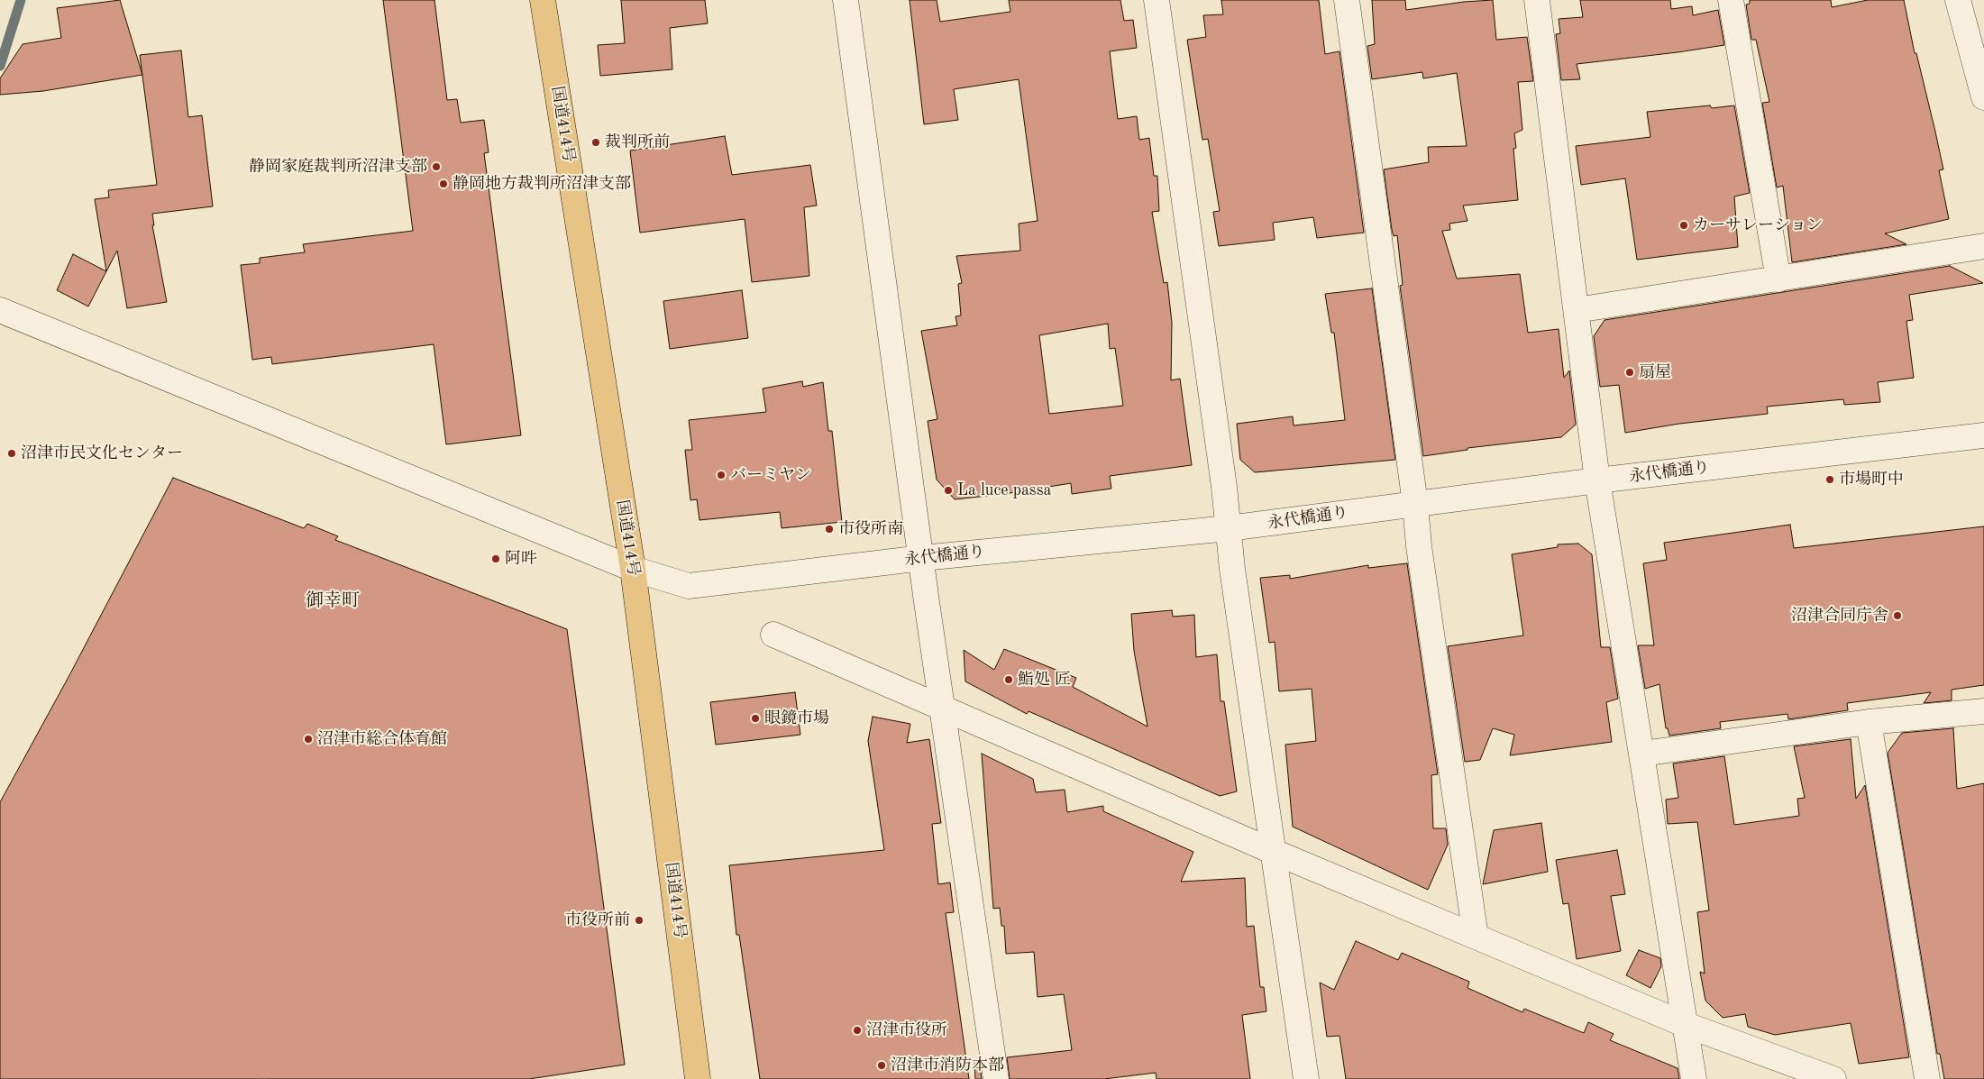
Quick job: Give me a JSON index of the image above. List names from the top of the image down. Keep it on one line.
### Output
{"streets":{"highway":["国道414号"],"street":["永代橋通り"]},"crossings":[["国道414号","永代橋通り"]],"districts":["御幸町"],"places":["裁判所前","静岡家庭裁判所沼津支部","静岡地方裁判所沼津支部","カーサレーション","扇屋","沼津市民文化センター","バーミヤン","市場町中","La luce passa","市役所南","阿吽","沼津合同庁舎","鮨処 匠","眼鏡市場","沼津市総合体育館","市役所前","沼津市役所","沼津市消防本部"]}
